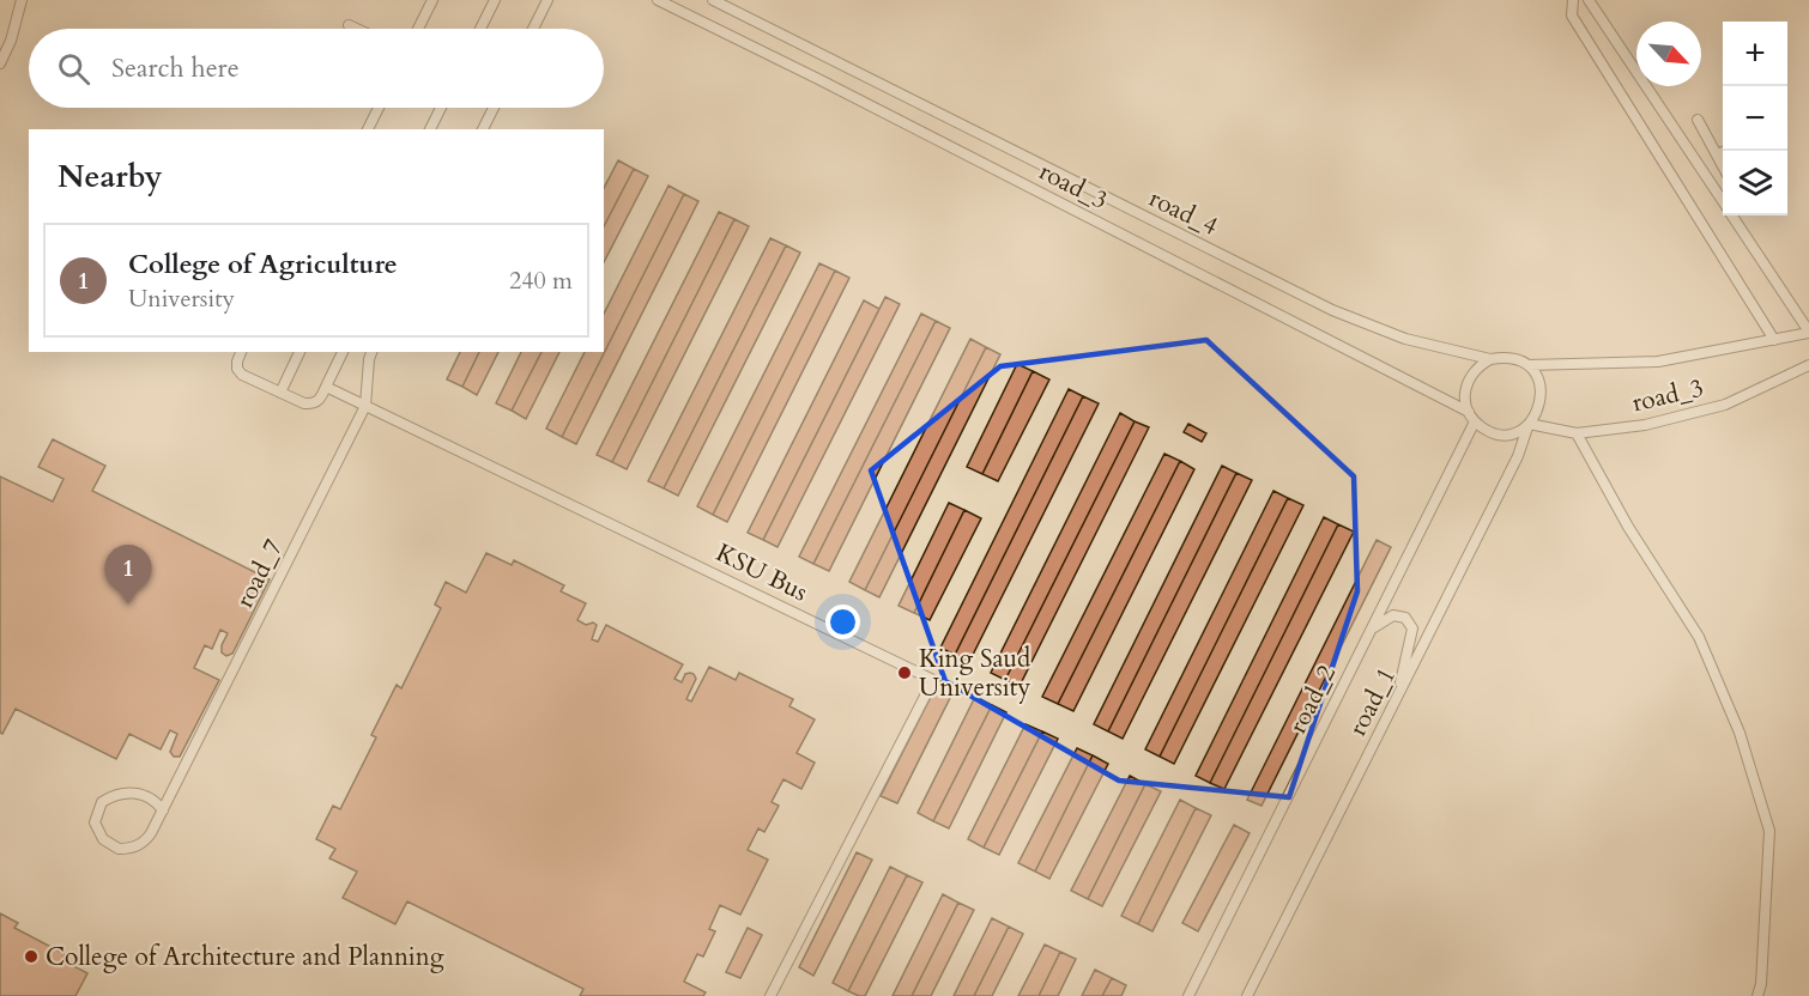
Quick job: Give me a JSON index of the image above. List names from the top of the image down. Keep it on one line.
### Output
{"streets":{"lane":["road_3","road_4","KSU Bus","road_7","road_2","road_1"]},"crossings":[["road_3","road_4"],["road_3","road_2"],["road_3","road_1"],["road_4","road_2"],["road_4","road_1"],["KSU Bus","road_7"],["road_2","road_1"]],"places":["King Saud University","College of Architecture and Planning"],"north":"bottom right","page":{"map_buttons":["+","−"],"search":"Search here","heading":"Nearby","list":[{"mark":"1","name":"College of Agriculture","note":"University","value":"240 m"}],"pins":"1"}}
